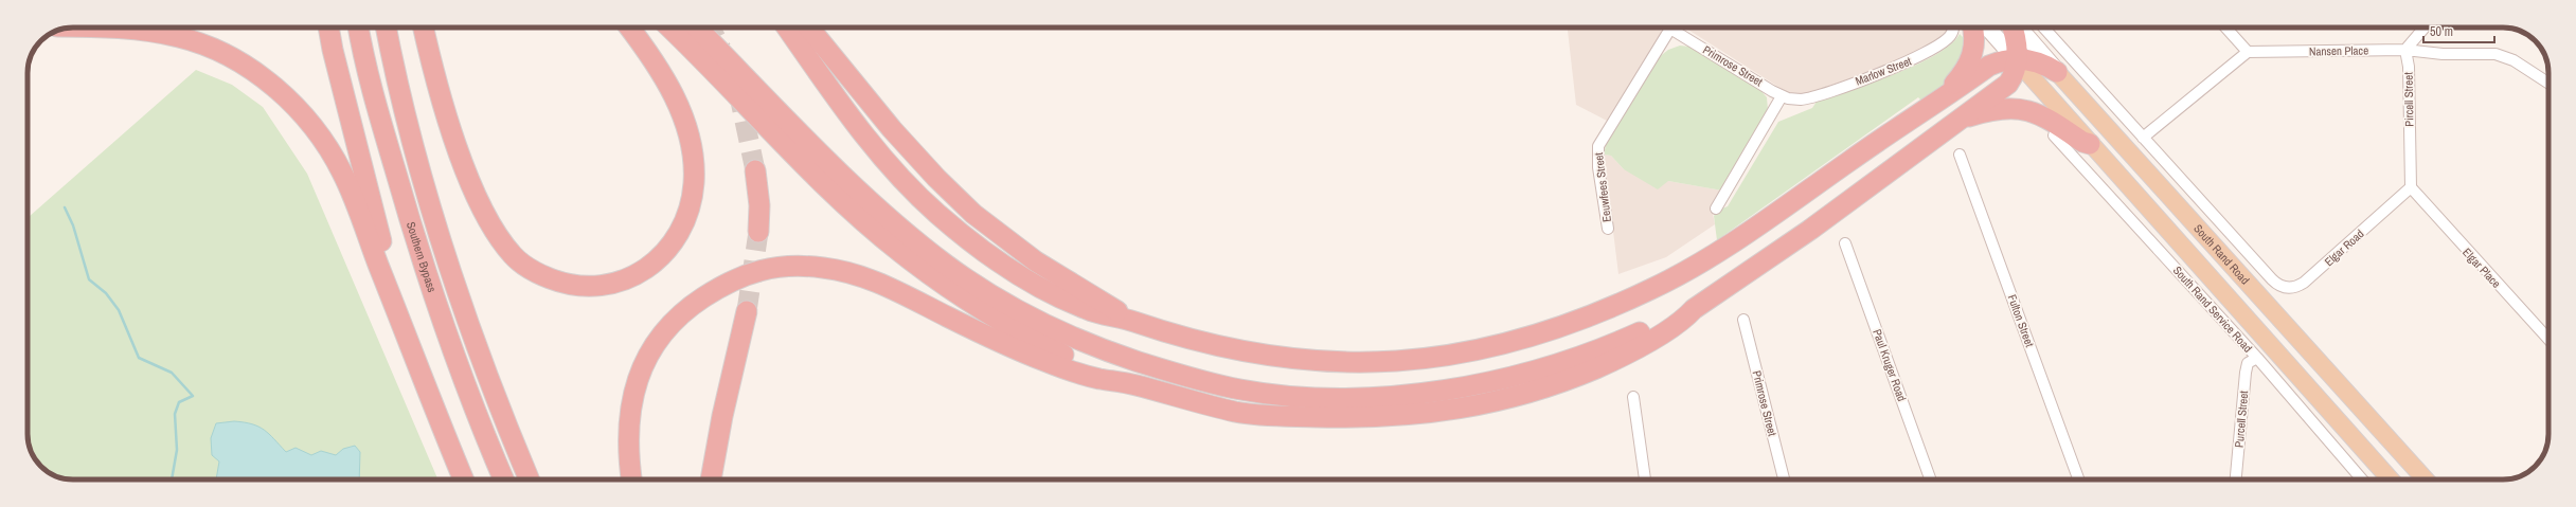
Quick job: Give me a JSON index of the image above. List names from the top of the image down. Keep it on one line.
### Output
{"streets":{"highway":["Southern Bypass"],"main road":["South Rand Road"],"street":["Nansen Place","Primrose Street","Marlow Street","Pircell Street","Eeuwfees Street","Elgar Road","Elgar Place","South Rand Service Road","Fulton Street","Paul Kruger Road","Purcell Street"]},"crossings":[["Nansen Place","Pircell Street"],["Primrose Street","Marlow Street"],["Primrose Street","Eeuwfees Street"],["Pircell Street","Elgar Road"],["Pircell Street","Elgar Place"],["Elgar Road","South Rand Road"],["Elgar Road","Elgar Place"],["South Rand Service Road","Purcell Street"]],"scale_bar":"50 m"}
